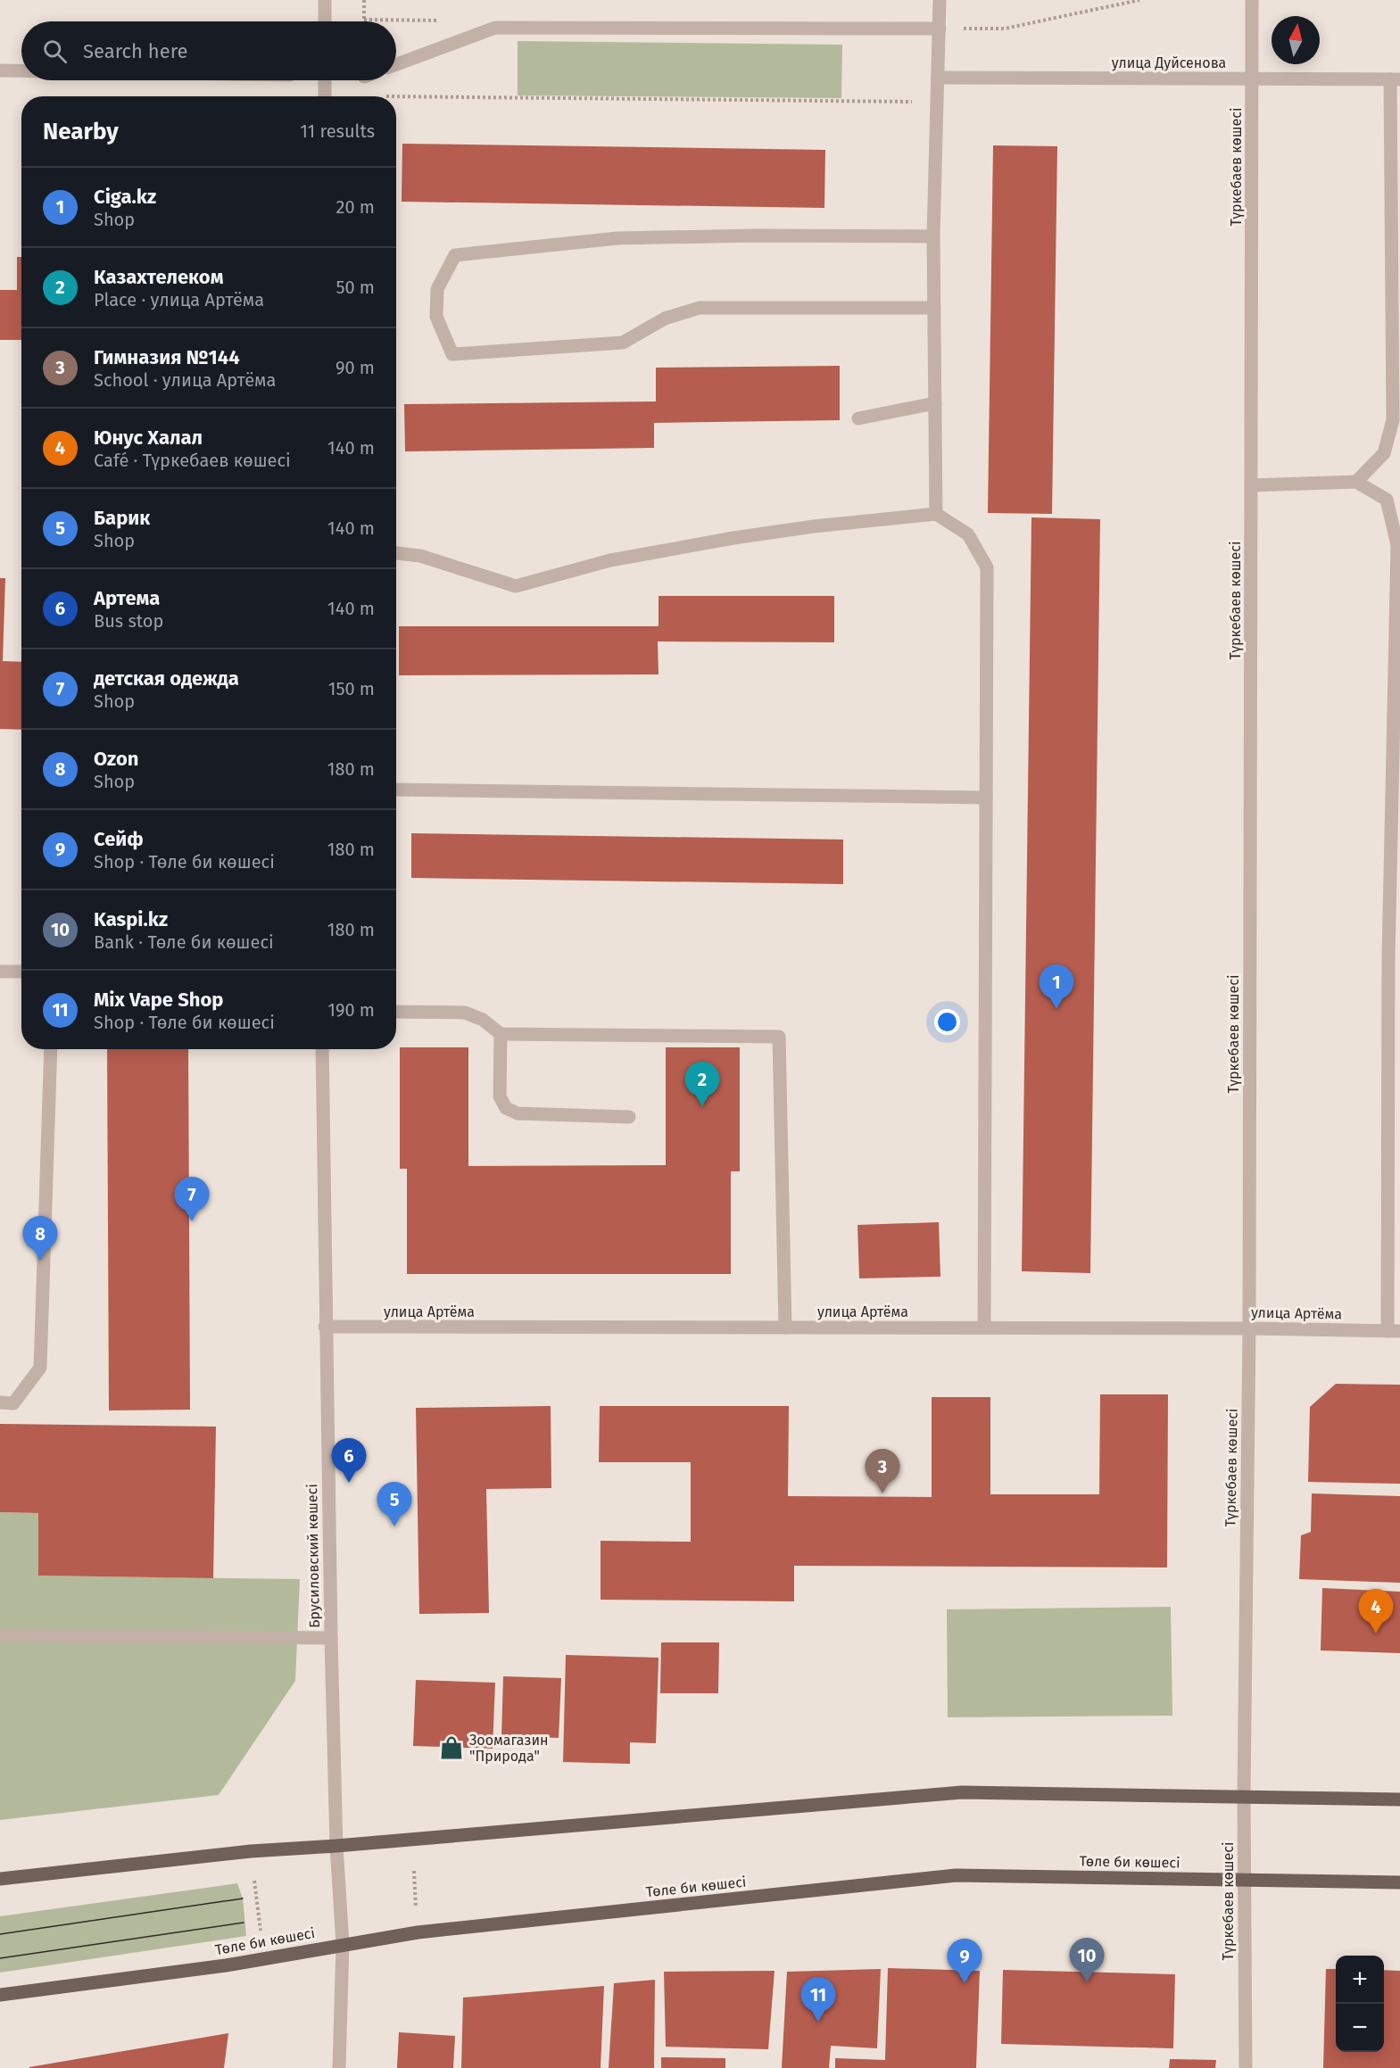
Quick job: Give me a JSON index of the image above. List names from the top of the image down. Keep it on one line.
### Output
{"streets":{"main road":["Төле би көшесі"],"street":["улица Дуйсенова","Түркебаев көшесі","улица Артёма","Брусиловский көшесі"]},"crossings":[["улица Дуйсенова","Түркебаев көшесі"],["Түркебаев көшесі","улица Артёма"],["Түркебаев көшесі","Төле би көшесі"],["улица Артёма","Брусиловский көшесі"],["Брусиловский көшесі","Төле би көшесі"]],"places":{"shop":["Зоомагазин \"Природа\""]},"north":"top","page":{"search":"Search here","heading":["Nearby","11 results"],"list":[{"mark":"1","name":"Ciga.kz","note":"Shop","value":"20 m"},{"mark":"2","name":"Казахтелеком","note":"Place · улица Артёма","value":"50 m"},{"mark":"3","name":"Гимназия №144","note":"School · улица Артёма","value":"90 m"},{"mark":"4","name":"Юнус Халал","note":"Café · Түркебаев көшесі","value":"140 m"},{"mark":"5","name":"Барик","note":"Shop","value":"140 m"},{"mark":"6","name":"Артема","note":"Bus stop","value":"140 m"},{"mark":"7","name":"детская одежда","note":"Shop","value":"150 m"},{"mark":"8","name":"Ozon","note":"Shop","value":"180 m"},{"mark":"9","name":"Сейф","note":"Shop · Төле би көшесі","value":"180 m"},{"mark":"10","name":"Kaspi.kz","note":"Bank · Төле би көшесі","value":"180 m"},{"mark":"11","name":"Mix Vape Shop","note":"Shop · Төле би көшесі","value":"190 m"}],"pins":["1","2","7","8","6","3","5","4","10","9","11"],"map_buttons":["+","−"]}}
